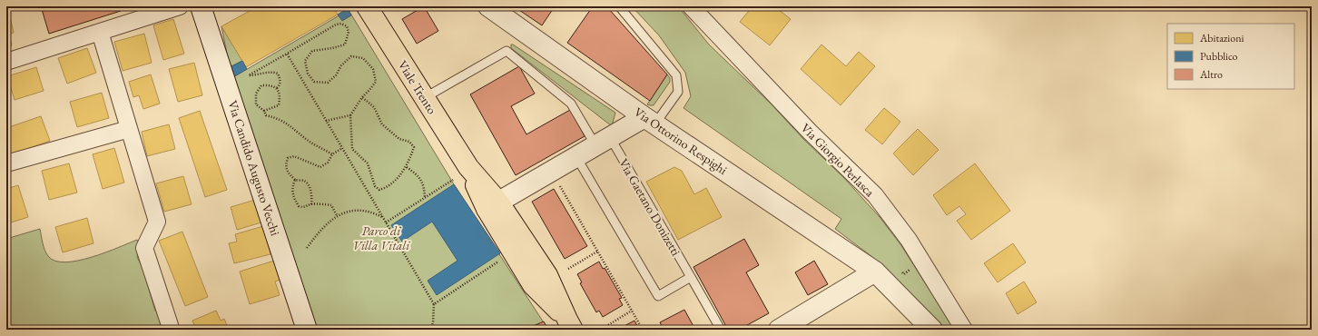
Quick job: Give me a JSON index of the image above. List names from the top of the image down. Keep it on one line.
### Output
{"streets":{"main road":["Viale Trento"],"street":["Via Ottorino Respighi","Via Giorgio Perlasca","Via Candido Augusto Vecchi"],"lane":["Via Gaetano Donizetti"]},"crossings":[["Viale Trento","Via Gaetano Donizetti"]],"parks":["Parco di Villa Vitali"],"legend":["Abitazioni","Pubblico","Altro"]}
